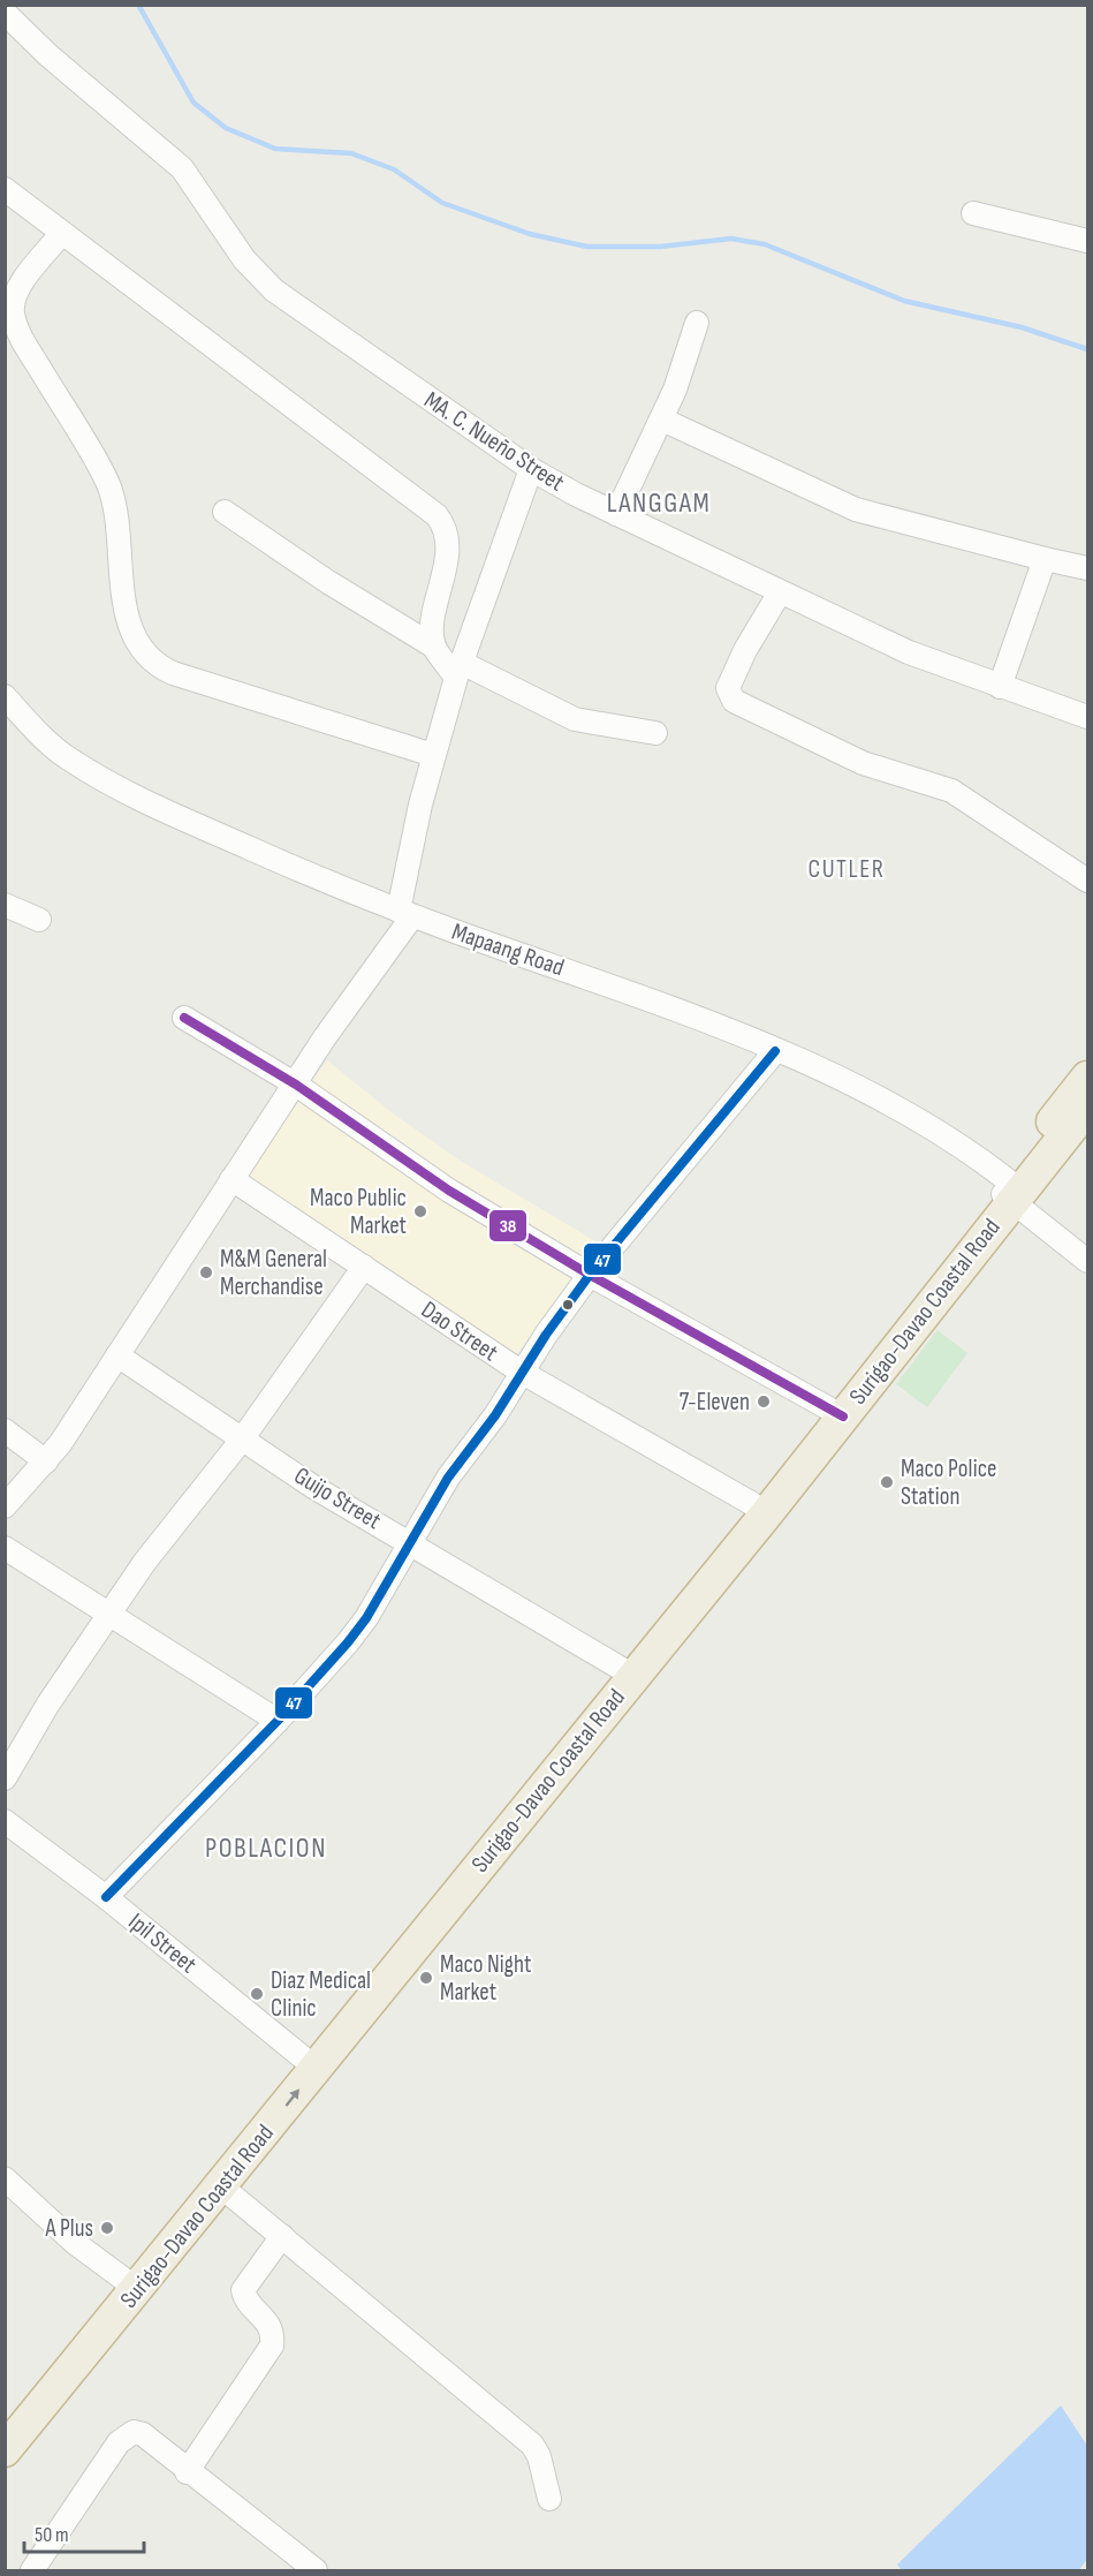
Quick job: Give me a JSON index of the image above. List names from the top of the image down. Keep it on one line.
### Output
{"streets":{"highway":["Surigao-Davao Coastal Road"],"street":["MA. C. Nueño Street","Mapaang Road","Dao Street","Guijo Street","Ipil Street"]},"crossings":[["Mapaang Road","Surigao-Davao Coastal Road"],["Surigao-Davao Coastal Road","Dao Street"],["Surigao-Davao Coastal Road","Guijo Street"],["Surigao-Davao Coastal Road","Ipil Street"]],"districts":["LANGGAM","CUTLER","POBLACION"],"places":["Maco Public Market","M&M General Merchandise","7-Eleven","Maco Police Station","Maco Night Market","Diaz Medical Clinic","A Plus"],"lines":["transit line 38","transit line 47"],"scale_bar":"50 m"}
